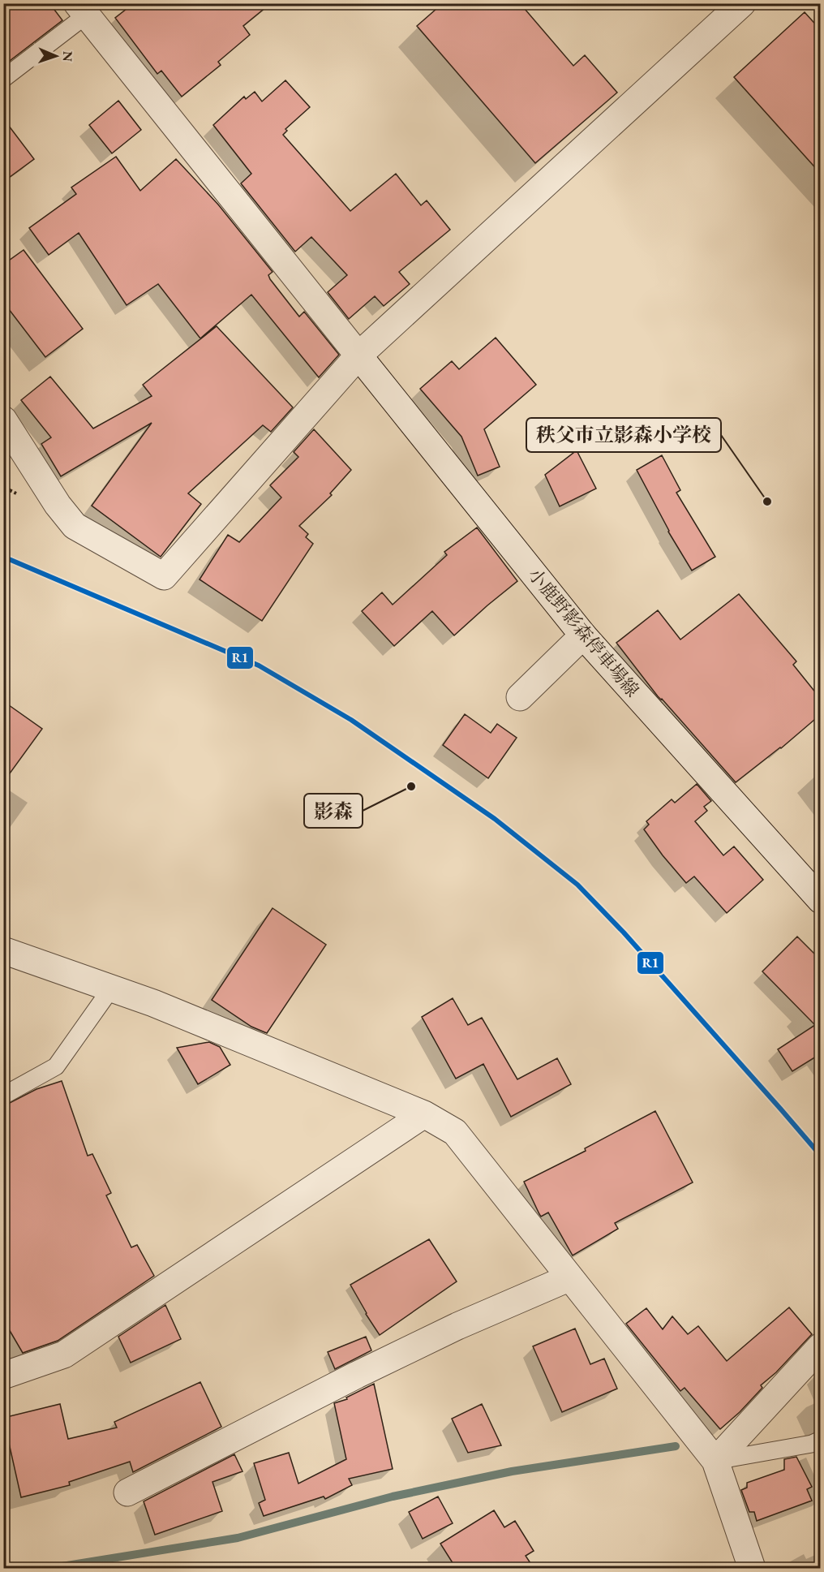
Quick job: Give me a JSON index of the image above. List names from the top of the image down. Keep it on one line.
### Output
{"streets":{"street":["小鹿野影森停車場線"]},"places":["秩父市立影森小学校","影森"],"lines":["transit line R1"],"north":"right"}
